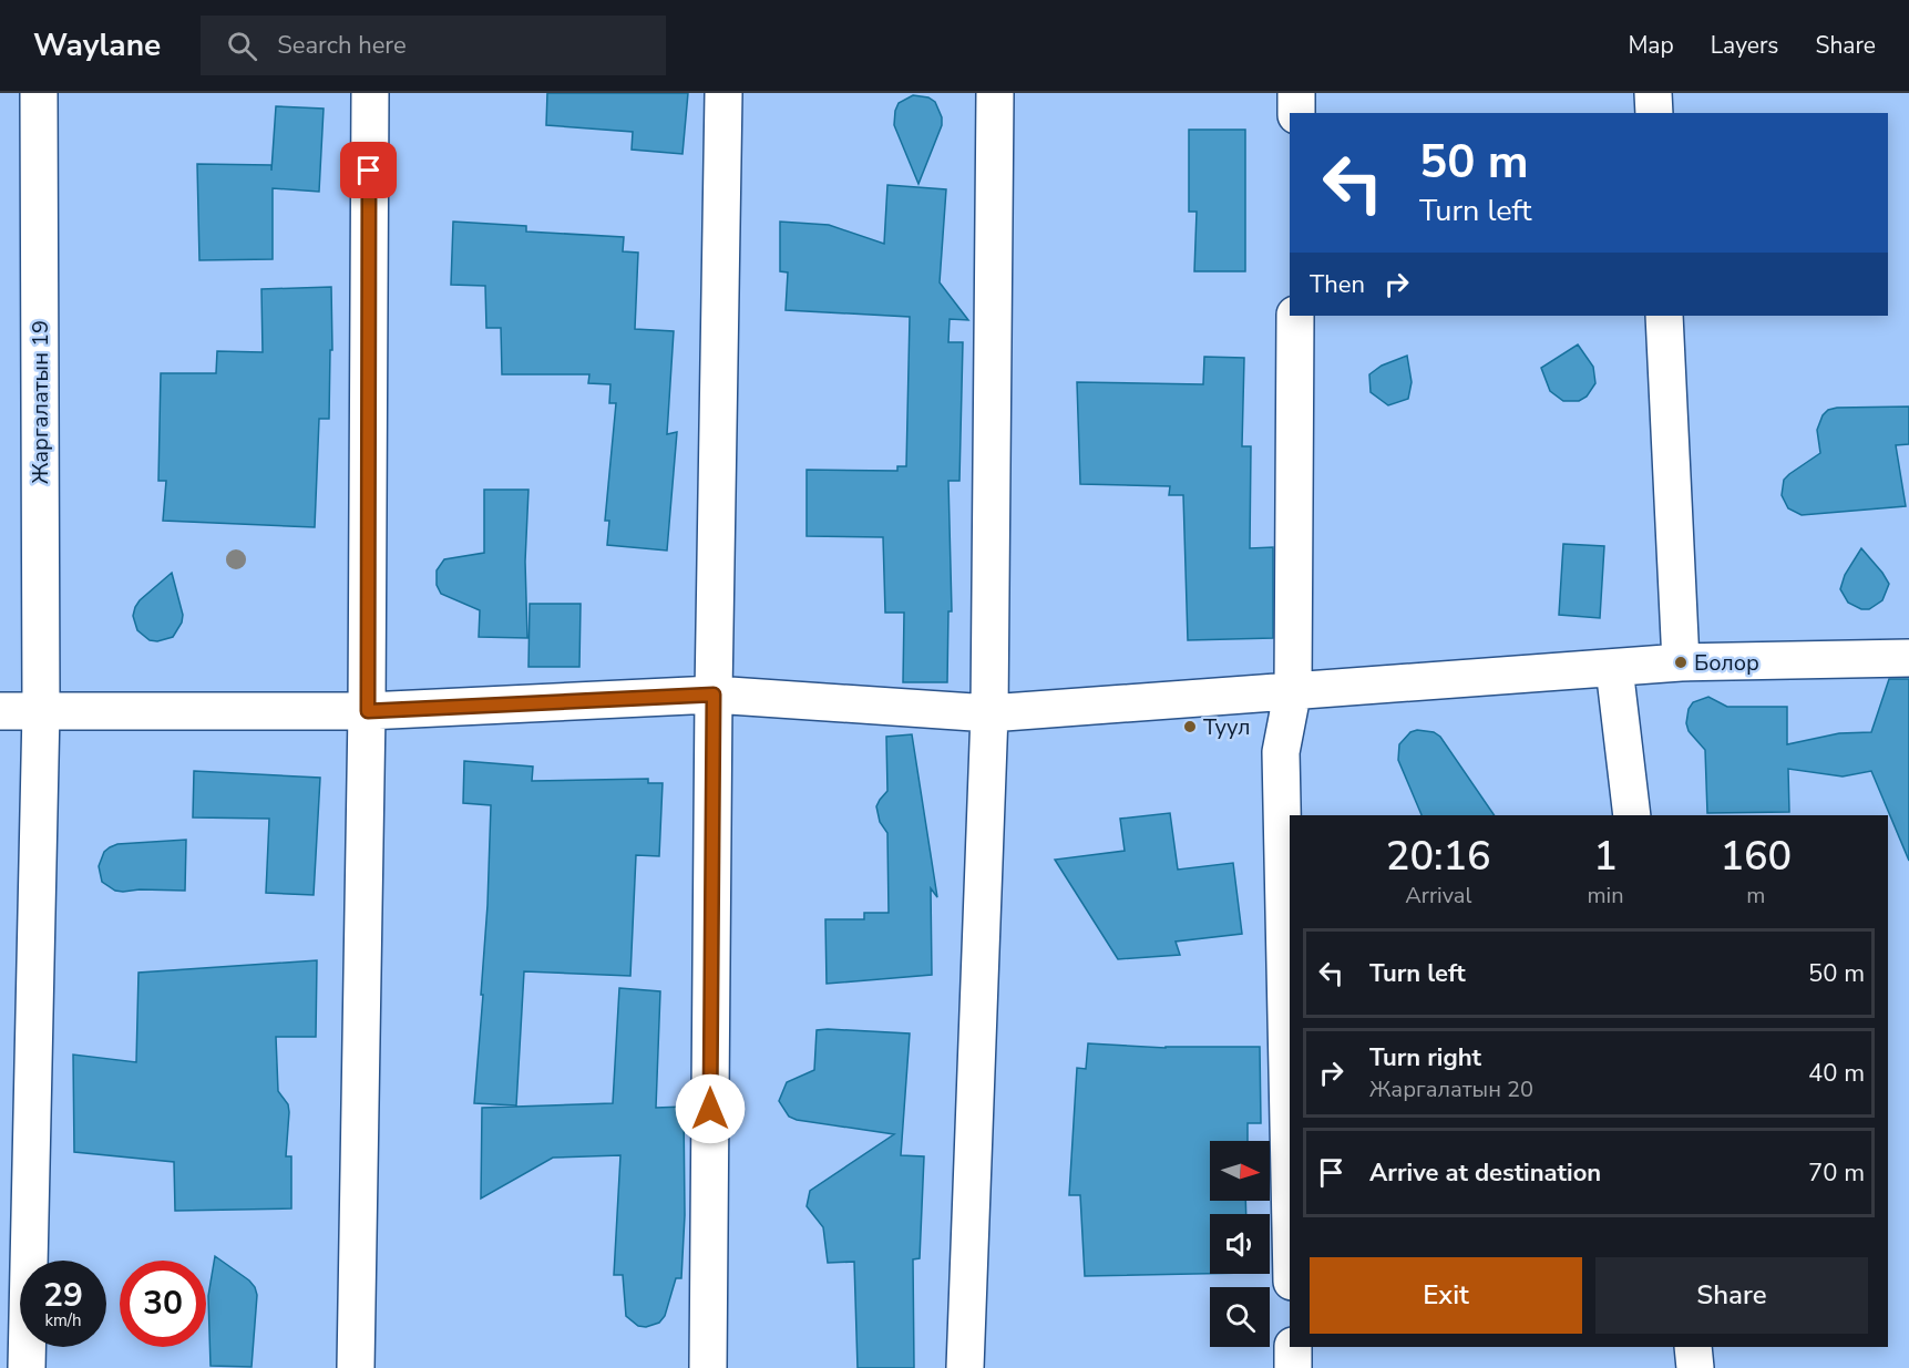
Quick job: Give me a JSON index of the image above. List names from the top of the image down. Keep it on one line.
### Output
{"streets":{"street":["Жаргалатын 19"]},"places":["Болор","Туул"],"north":"right","page":{"header":"Waylane","search":"Search here","nav":["Map","Layers","Share"],"turn":["50 m","Turn left"],"then":"Then","eta":["20:16","Arrival","1","min","160","m"],"list":[{"name":"Turn left","value":"50 m"},{"name":"Turn right","note":"Жаргалатын 20","value":"40 m"},{"name":"Arrive at destination","value":"70 m"}],"buttons":["Exit","Share"],"speed":"29 km/h","limit":"30"}}
